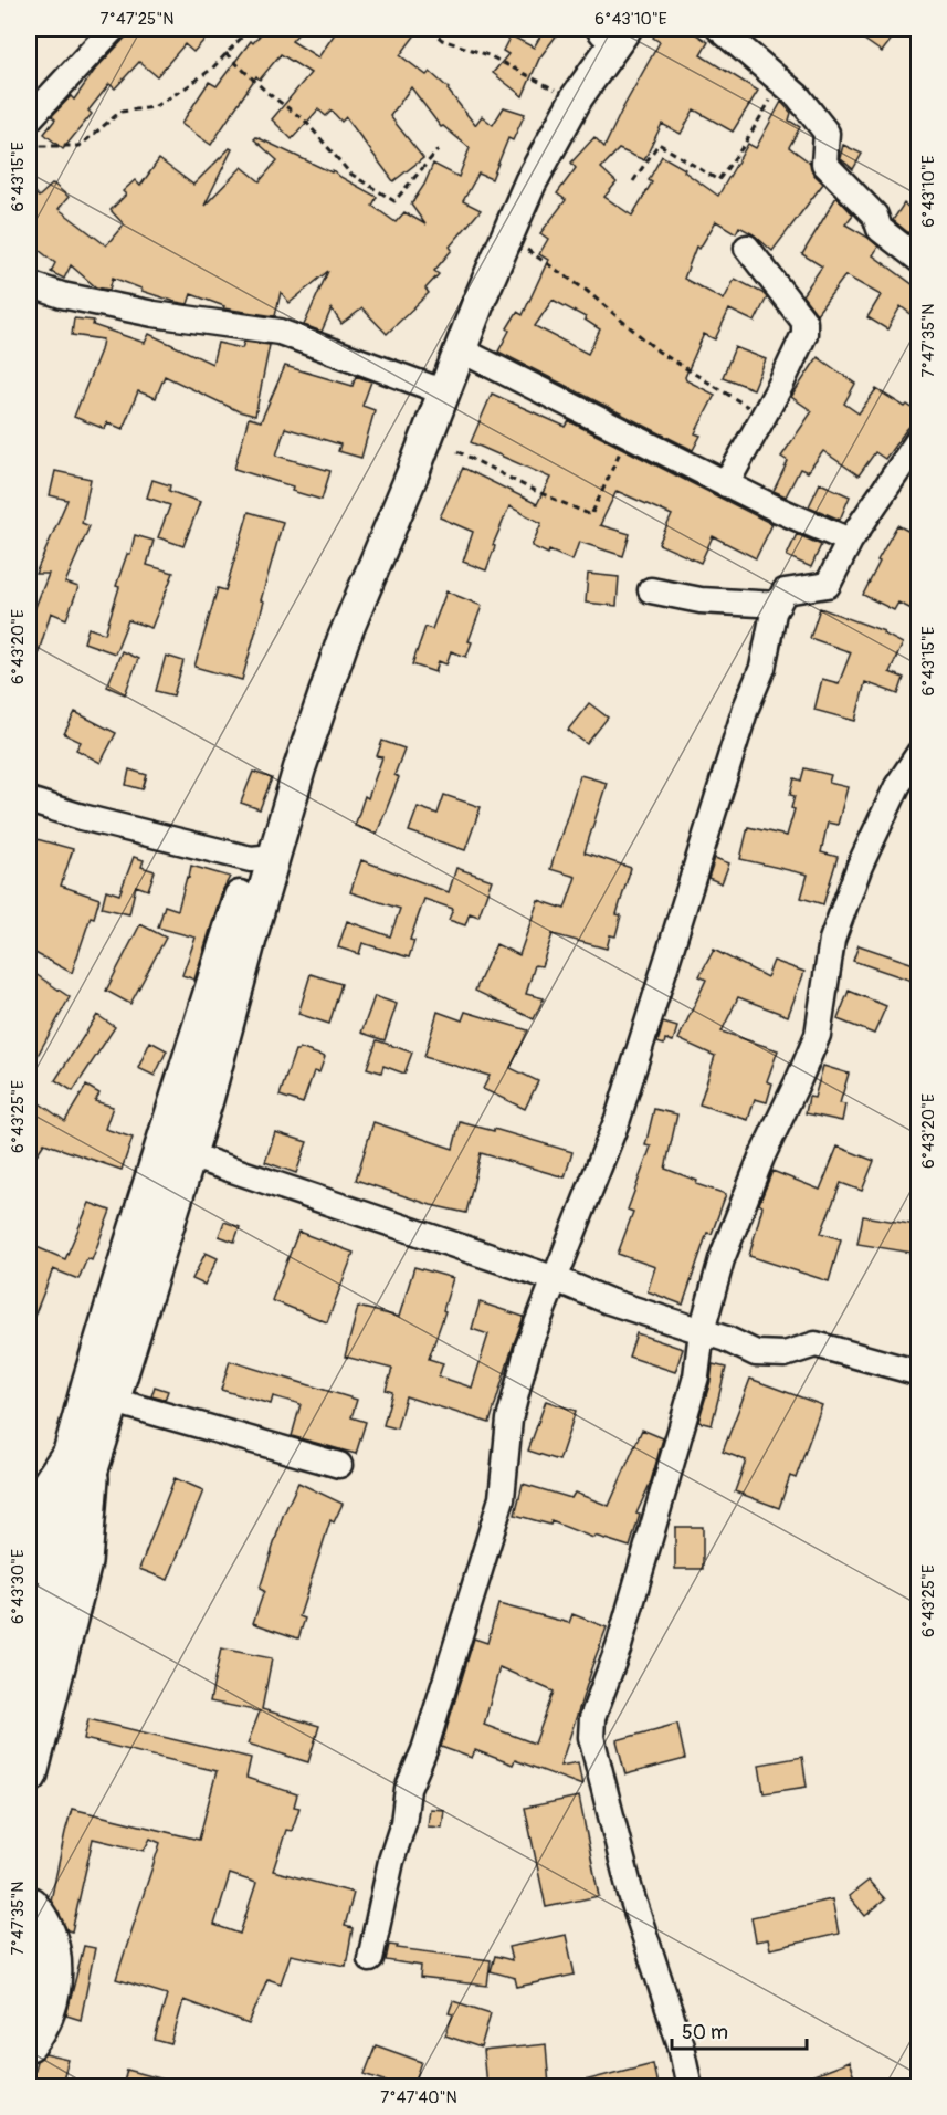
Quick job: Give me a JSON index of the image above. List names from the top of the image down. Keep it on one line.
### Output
{"scale_bar":"50 m","coordinates":["7°47'25\"N","6°43'10\"E","6°43'15\"E","7°47'35\"N","6°43'20\"E","6°43'25\"E","6°43'30\"E","7°47'40\"N"]}
